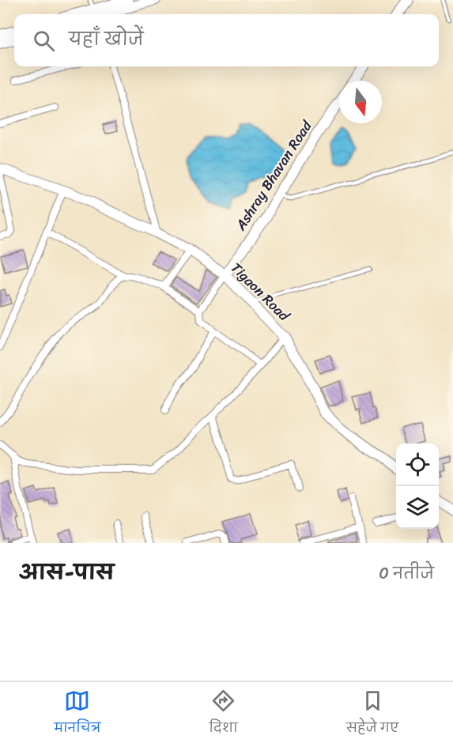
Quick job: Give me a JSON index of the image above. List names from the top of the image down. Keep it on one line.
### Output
{"streets":{"street":["Ashray Bhavan Road","Tigaon Road"]},"crossings":[["Ashray Bhavan Road","Tigaon Road"]],"north":"bottom","page":{"search":"यहाँ खोजें","heading":["आस-पास","0 नतीजे"],"nav":["मानचित्र","दिशा","सहेजे गए"]}}
